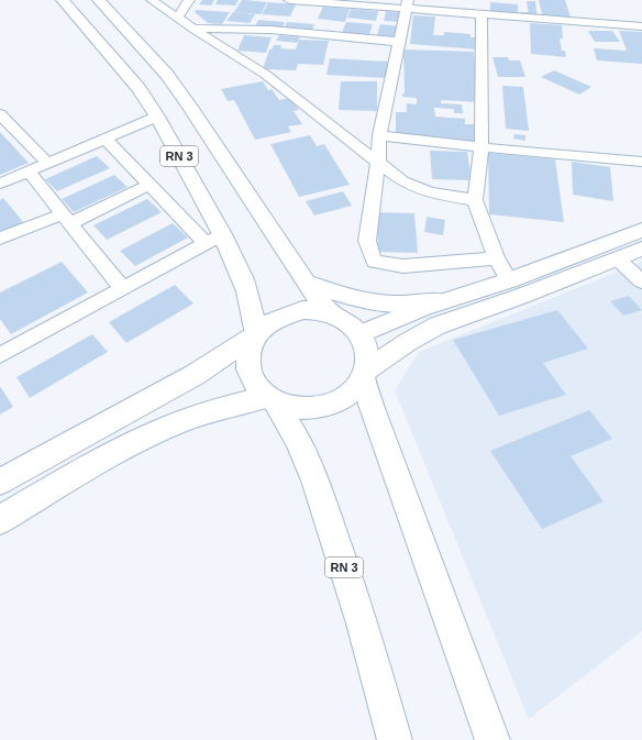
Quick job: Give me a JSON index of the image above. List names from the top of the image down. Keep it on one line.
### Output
{"streets":{"main road":["RN 3"]}}
